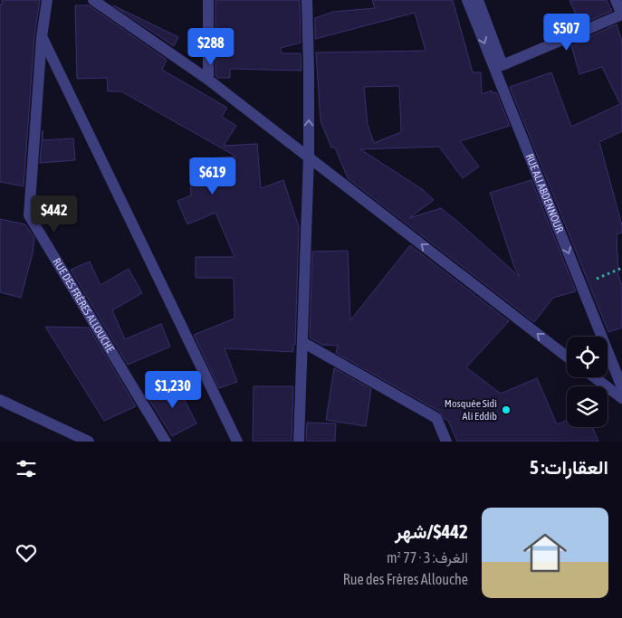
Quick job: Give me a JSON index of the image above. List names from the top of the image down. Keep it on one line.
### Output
{"streets":{"street":["RUE ALI ABDENNOUR","RUE DES FRÈRES ALLOUCHE"]},"one_way":["RUE ALI ABDENNOUR"],"places":["Mosquée Sidi Ali Eddib"],"page":{"price":["$507","$288","$619","$442","$1,230"],"heading":"العقارات: 5","list":[{"name":"$442/شهر","note":"الغرف: 3 · 77 m² · Rue des Frères Allouche"}]}}
